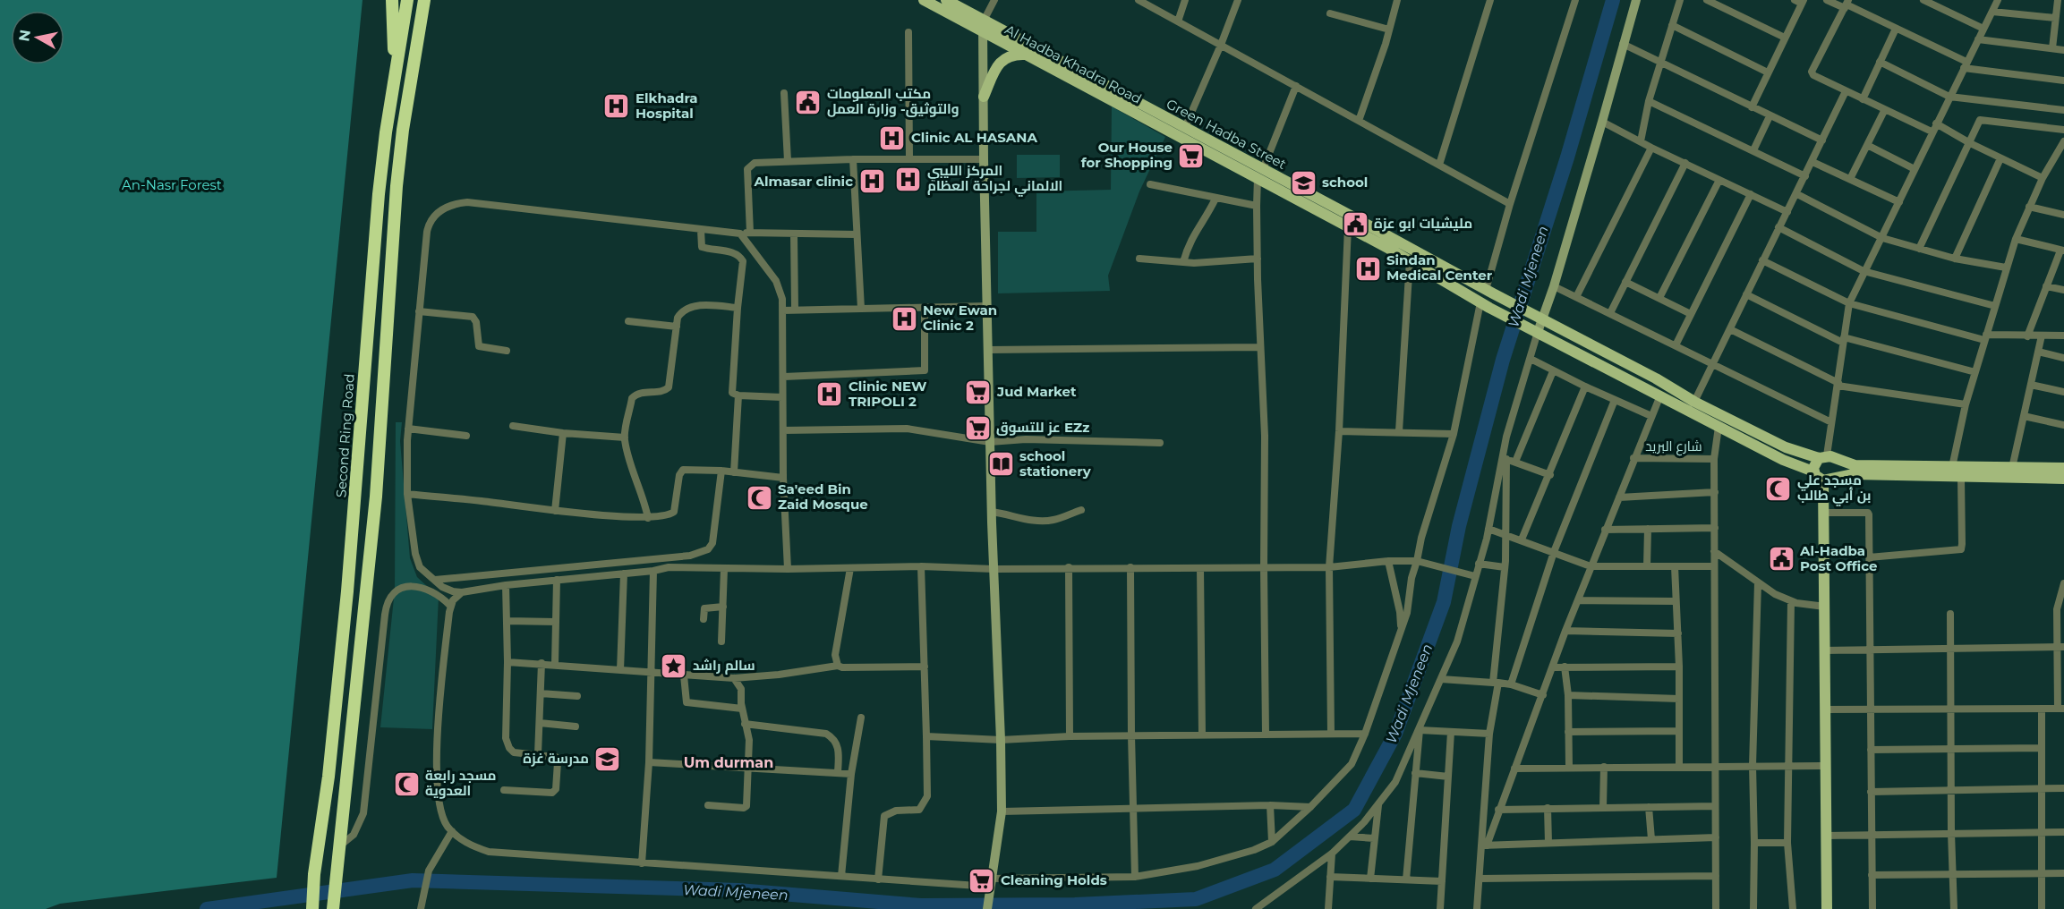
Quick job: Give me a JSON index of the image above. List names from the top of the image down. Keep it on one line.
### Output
{"streets":{"highway":["Second Ring Road"],"main road":["Al Hadba Khadra Road","Green Hadba Street"],"street":["شارع البريد"]},"crossings":[["Al Hadba Khadra Road","Green Hadba Street"]],"districts":["Um durman"],"water":["Wadi Mjeneen"],"parks":["An-Nasr Forest"],"places":{"public building":["مكتب المعلومات والتوثيق- وزارة العمل","مليشيات ابو عزة","Al-Hadba Post Office"],"hospital":["Elkhadra Hospital","Clinic AL HASANA","المركز الليبي الالماني لجراحة العظام","Almasar clinic","Sindan Medical Center","New Ewan Clinic 2","Clinic NEW TRIPOLI 2"],"supermarket":["Our House for Shopping","Jud Market","عز للتسوق EZz","Cleaning Holds"],"school or university":["school","مدرسة غزة"],"library":["school stationery"],"mosque":["مسجد علي بن أبي طالب","Sa'eed Bin Zaid Mosque","مسجد رابعة العدوية"],"place":["سالم راشد"]},"north":"left"}
